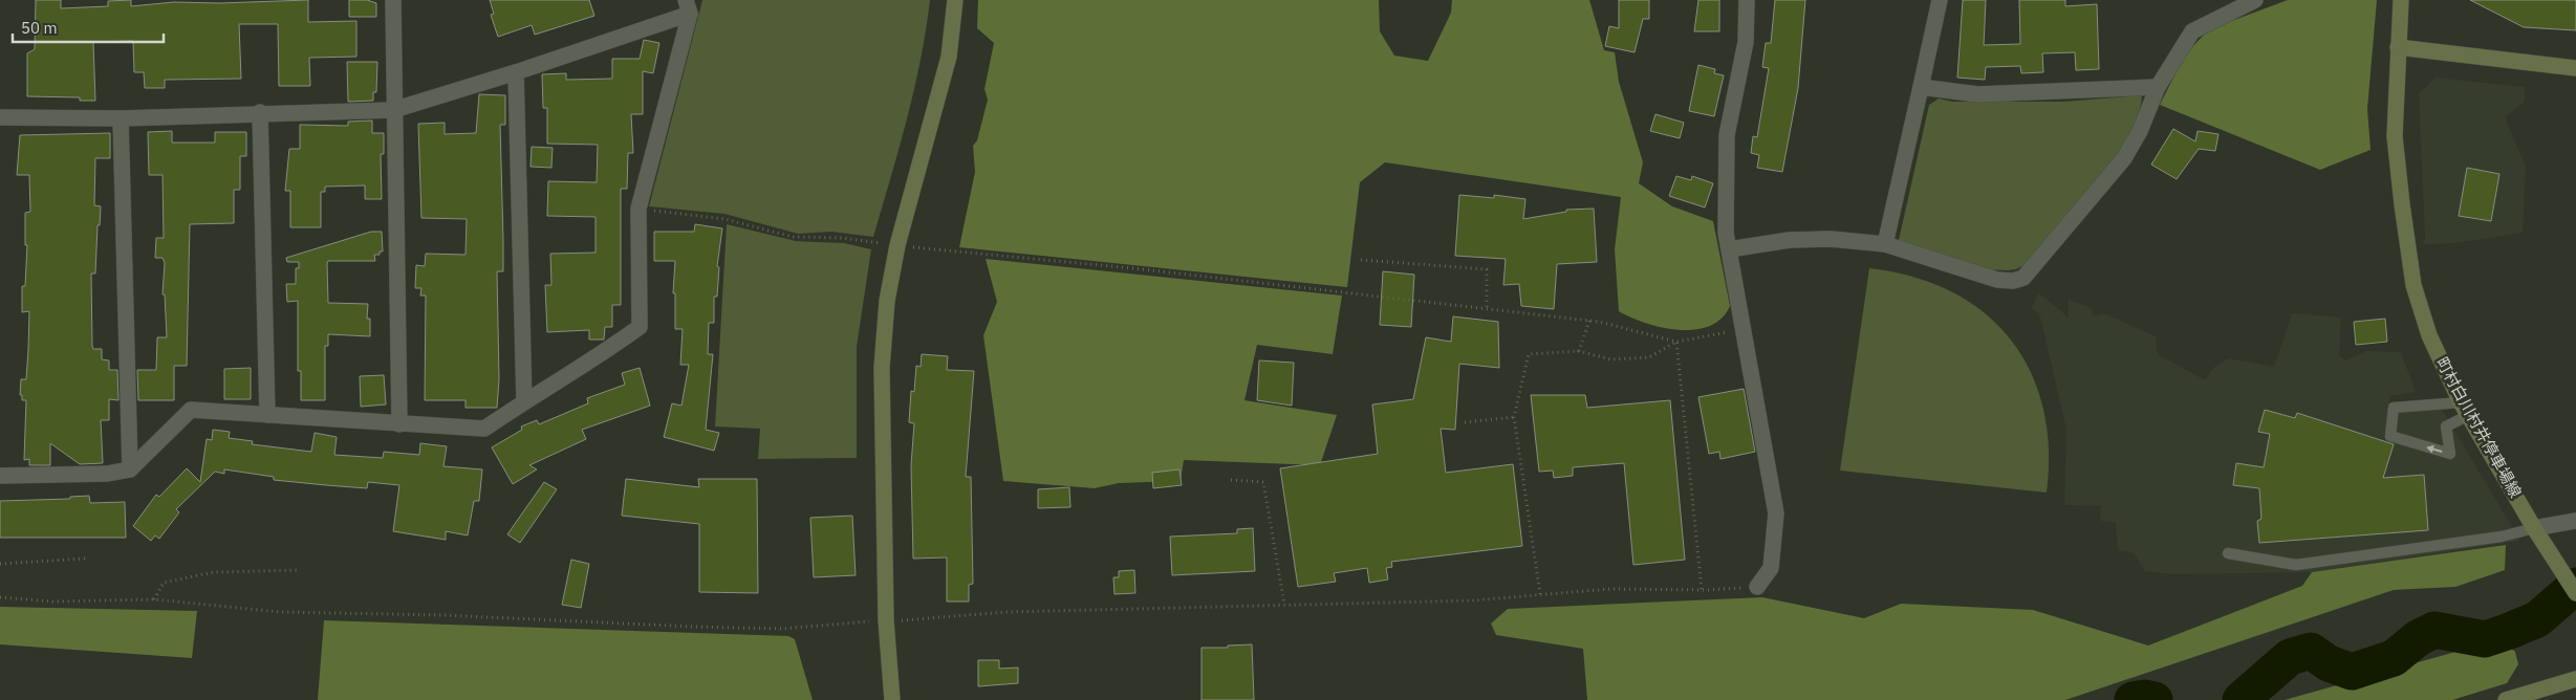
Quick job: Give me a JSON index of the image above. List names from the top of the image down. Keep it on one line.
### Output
{"streets":{"street":["町村白川村井停車場線"]},"scale_bar":"50 m"}
